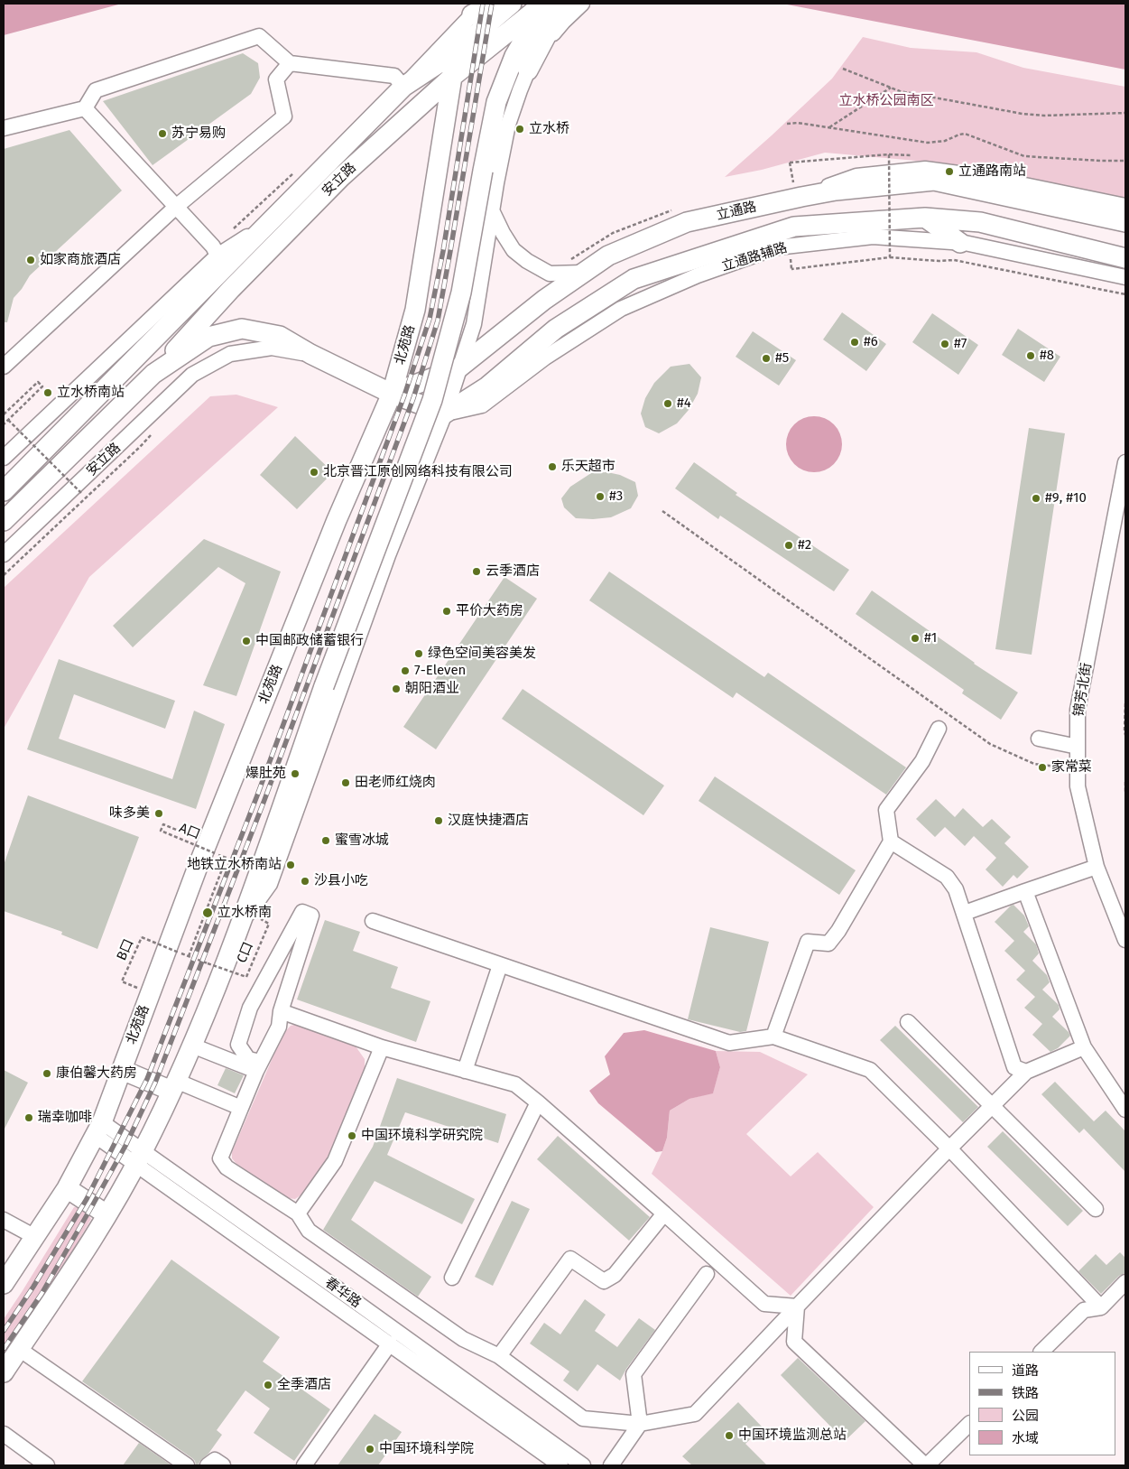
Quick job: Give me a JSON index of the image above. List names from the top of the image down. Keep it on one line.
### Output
{"streets":{"main road":["安立路","立通路","北苑路"],"street":["立通路辅路","锦芳北街","春华路"],"path":["A口","B口","C口"]},"crossings":[["安立路","立通路"],["安立路","立通路辅路"],["安立路","北苑路"],["立通路","北苑路"],["北苑路","春华路"],["A口","B口"],["A口","C口"],["B口","C口"]],"parks":["立水桥公园南区"],"places":["立水桥","苏宁易购","立通路南站","如家商旅酒店","#6","#7","#8","#5","立水桥南站","#4","乐天超市","北京晋江原创网络科技有限公司","#3","#9, #10","#2","云季酒店","平价大药房","#1","中国邮政储蓄银行","绿色空间美容美发","7-Eleven","朝阳酒业","家常菜","爆肚苑","田老师红烧肉","味多美","汉庭快捷酒店","蜜雪冰城","地铁立水桥南站","沙县小吃","立水桥南","康伯馨大药房","瑞幸咖啡","中国环境科学研究院","全季酒店","中国环境监测总站","中国环境科学院"],"legend":["道路","铁路","公园","水域"]}
